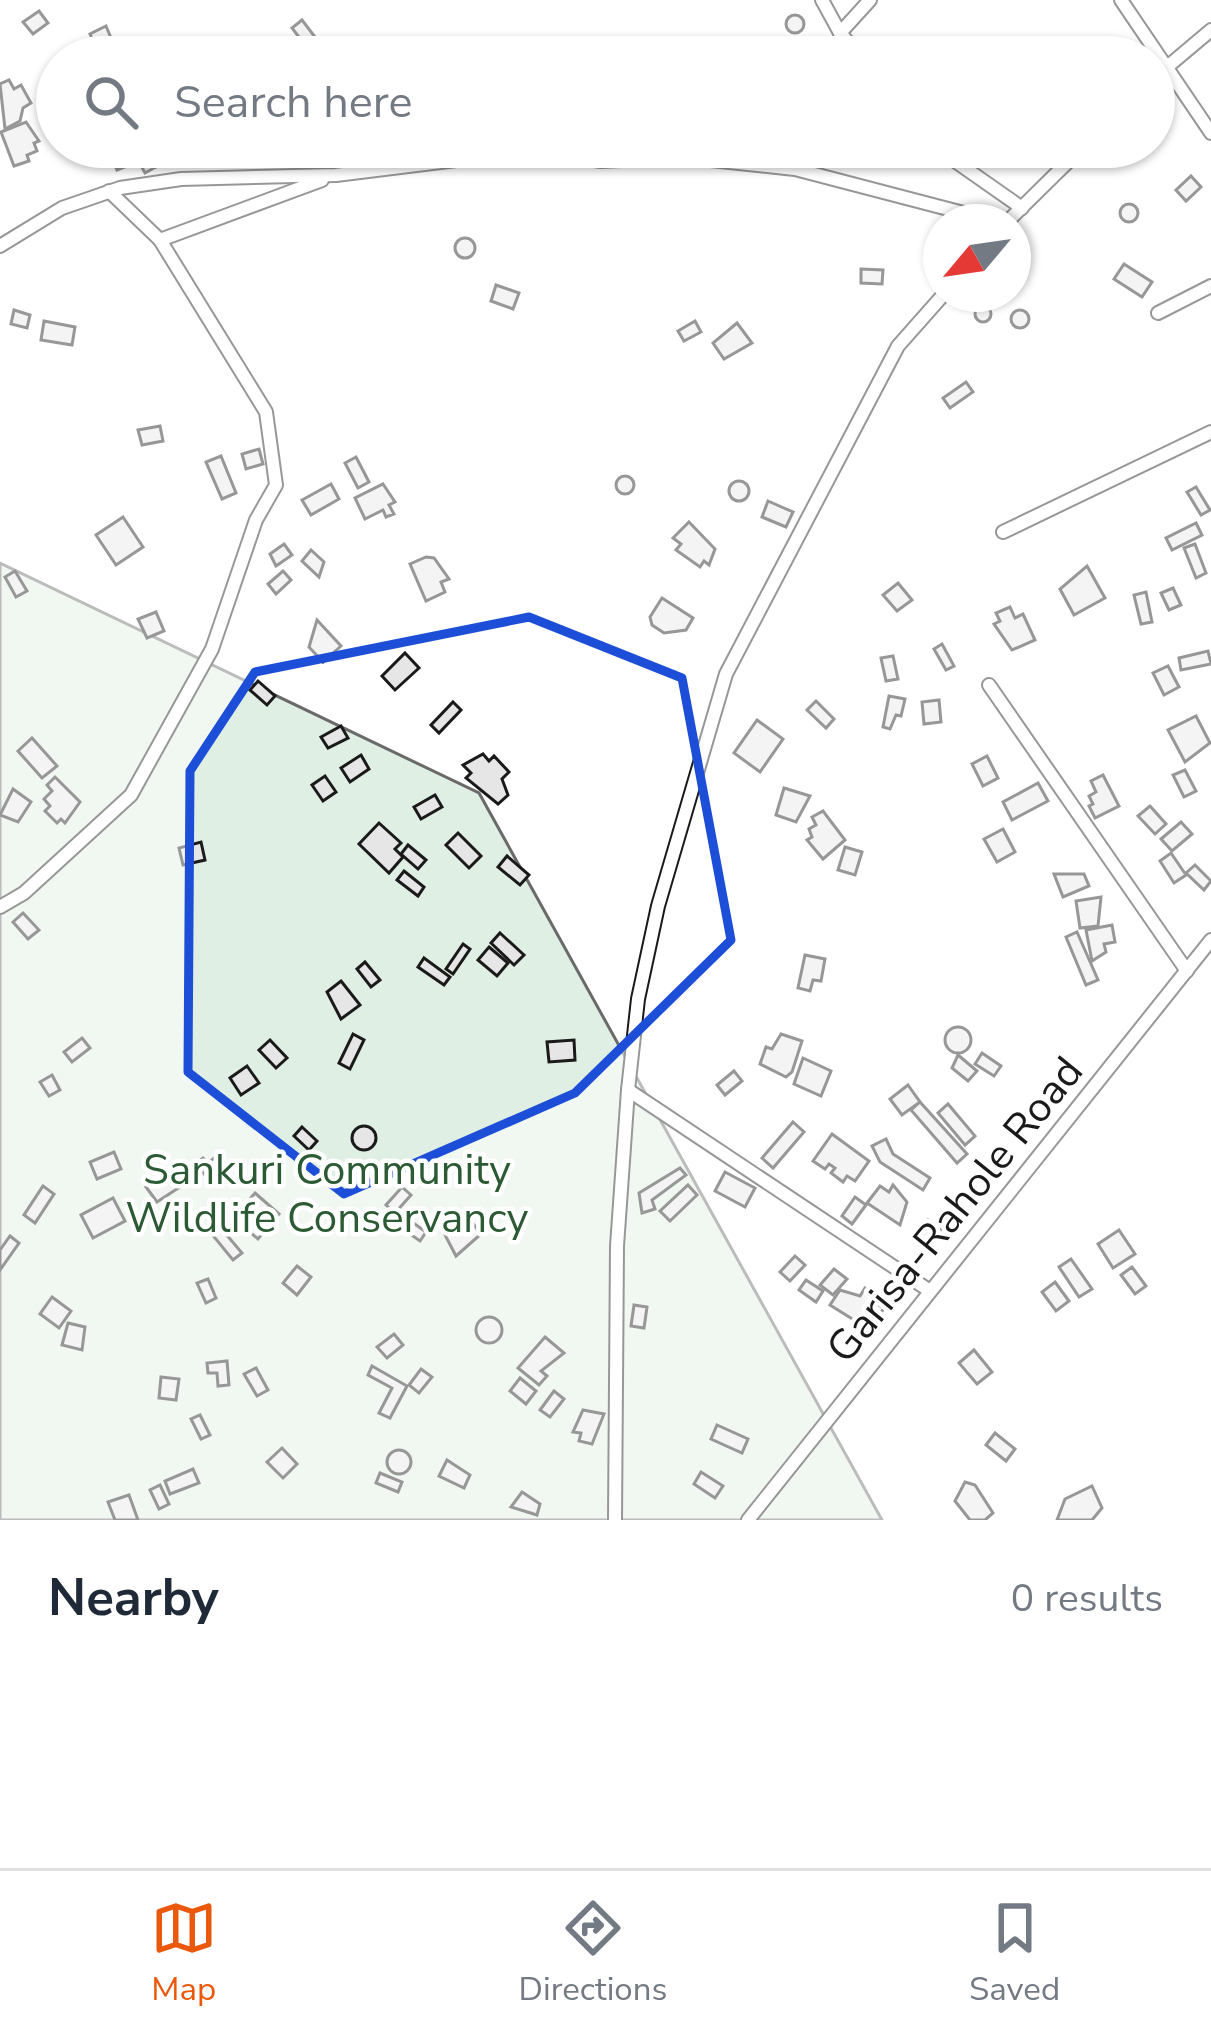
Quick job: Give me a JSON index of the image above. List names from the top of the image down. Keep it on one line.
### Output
{"streets":{"street":["Garisa-Rahole Road"]},"parks":["Sankuri Community Wildlife Conservancy"],"north":"bottom left","page":{"search":"Search here","heading":["Nearby","0 results"],"nav":["Map","Directions","Saved"]}}
